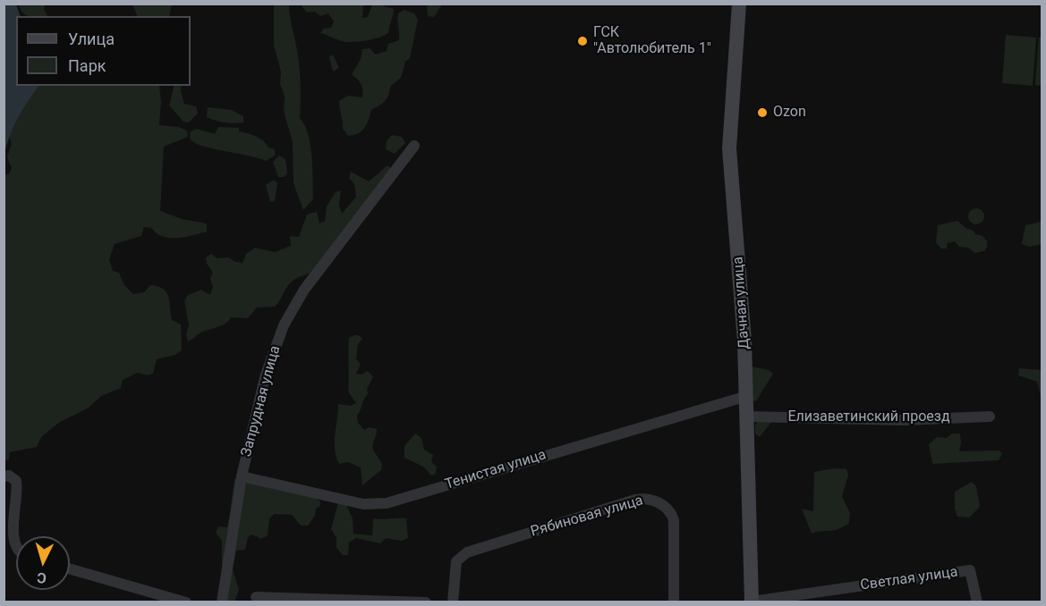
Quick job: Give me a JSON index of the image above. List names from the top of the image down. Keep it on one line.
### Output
{"streets":{"street":["Дачная улица","Запрудная улица","Елизаветинский проезд","Тенистая улица","Рябиновая улица","Светлая улица"]},"crossings":[["Дачная улица","Елизаветинский проезд"],["Дачная улица","Тенистая улица"],["Дачная улица","Светлая улица"],["Запрудная улица","Тенистая улица"]],"places":["ГСК \"Автолюбитель 1\"","Ozon"],"legend":["Улица","Парк"],"north":"bottom"}
